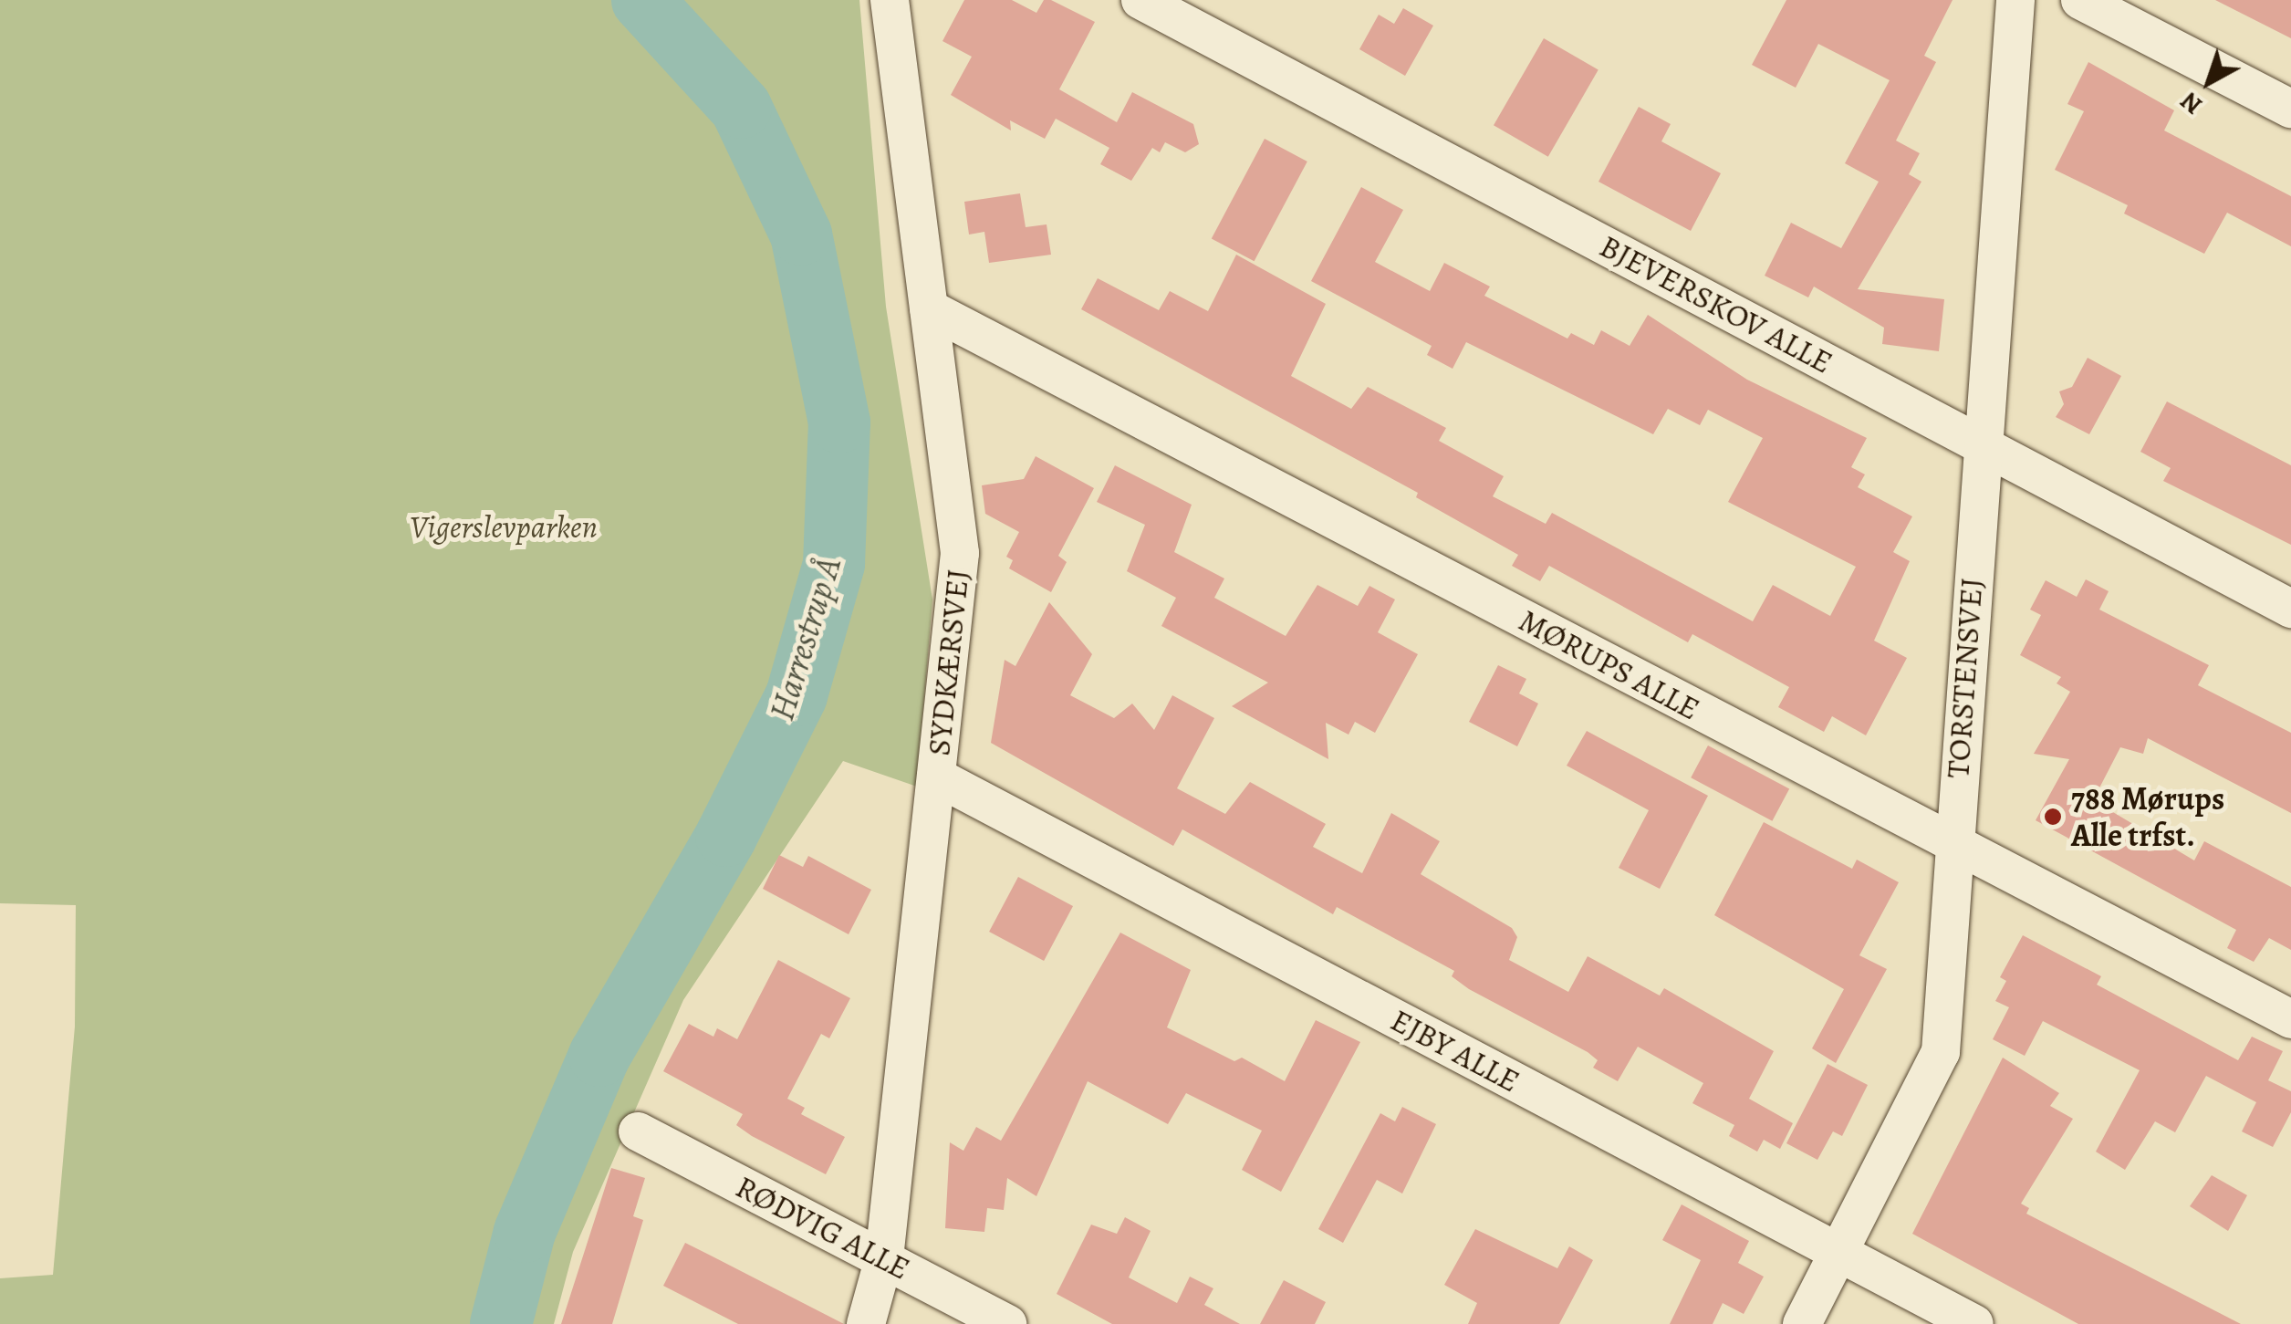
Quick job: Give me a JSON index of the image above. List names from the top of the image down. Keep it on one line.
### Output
{"streets":{"street":["BJEVERSKOV ALLE","SYDKÆRSVEJ","MØRUPS ALLE","TORSTENSVEJ","EJBY ALLE","RØDVIG ALLE"]},"crossings":[["BJEVERSKOV ALLE","TORSTENSVEJ"],["SYDKÆRSVEJ","MØRUPS ALLE"],["SYDKÆRSVEJ","EJBY ALLE"],["SYDKÆRSVEJ","RØDVIG ALLE"],["MØRUPS ALLE","TORSTENSVEJ"],["TORSTENSVEJ","EJBY ALLE"]],"water":["Harrestrup Å"],"parks":["Vigerslevparken"],"places":["788 Mørups Alle trfst."],"north":"bottom left"}
